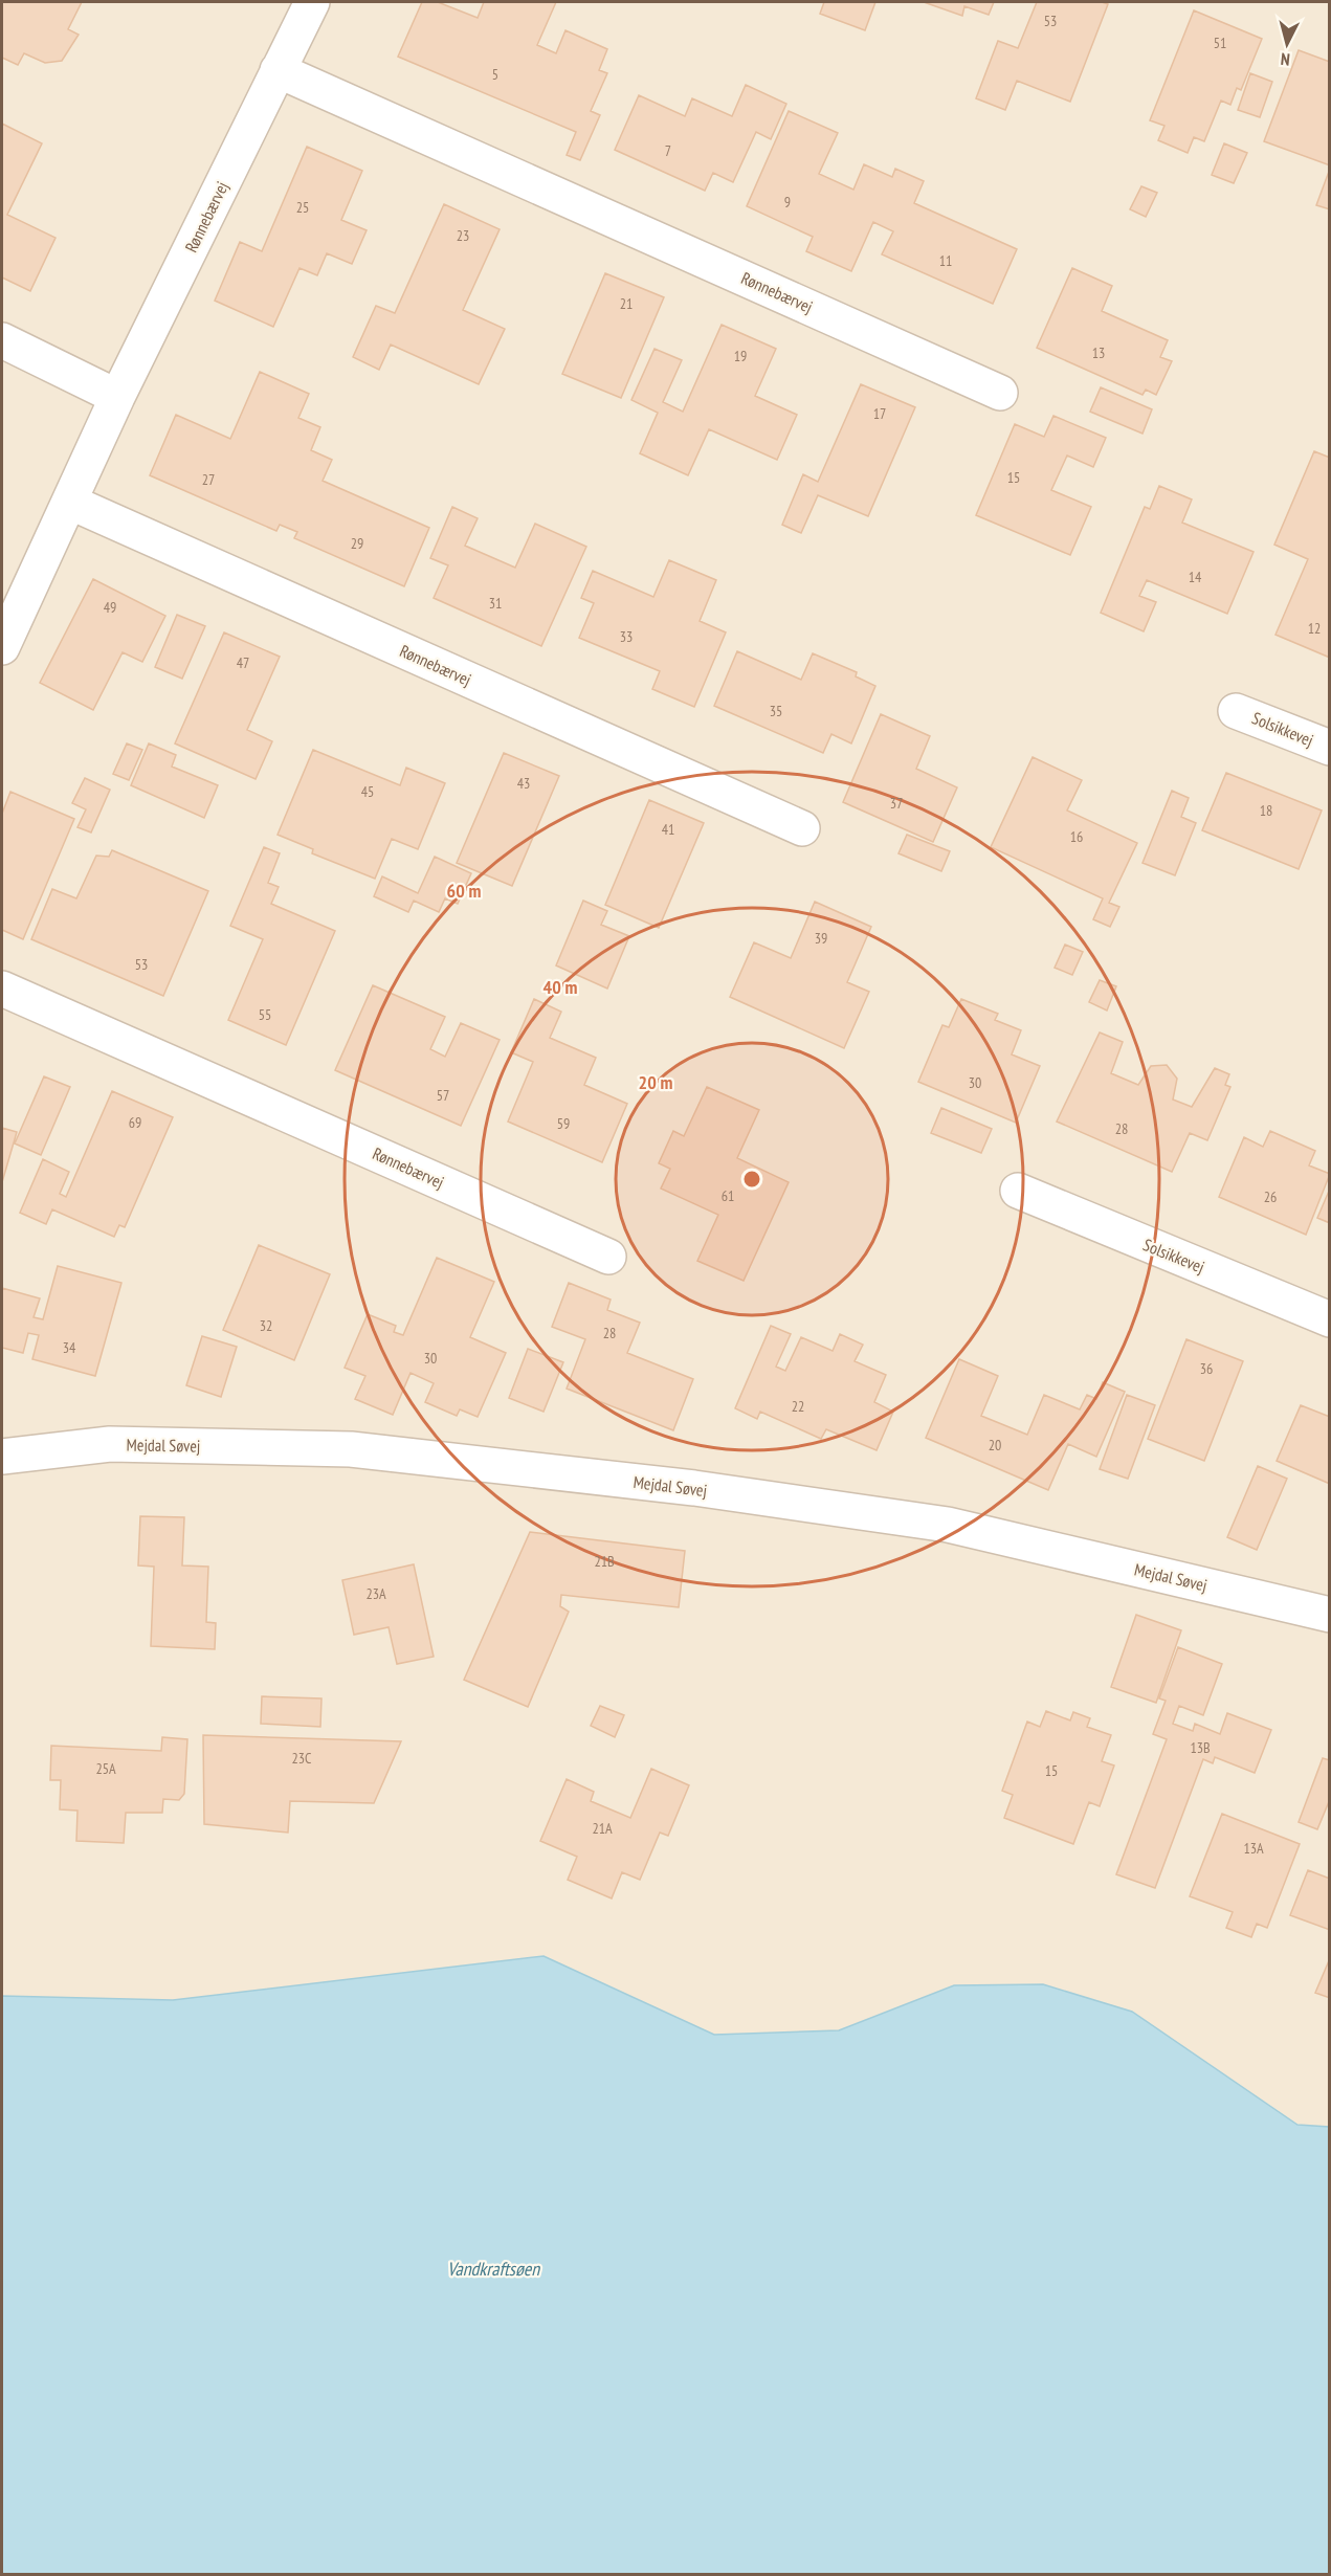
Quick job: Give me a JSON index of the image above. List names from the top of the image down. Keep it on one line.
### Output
{"streets":{"street":["Rønnebærvej","Solsikkevej","Mejdal Søvej"]},"water":["Vandkraftsøen"],"house_numbers":["53","51","5","7","9","25","23","11","21","13","19","17","15","27","29","14","31","49","12","33","47","35","43","45","37","18","41","16","39","53","55","30","57","69","59","28","61","26","32","28","34","30","36","22","20","21B","23A","13B","23C","25A","15","21A","13A"],"north":"bottom","rings":["60 m","40 m","20 m"]}
